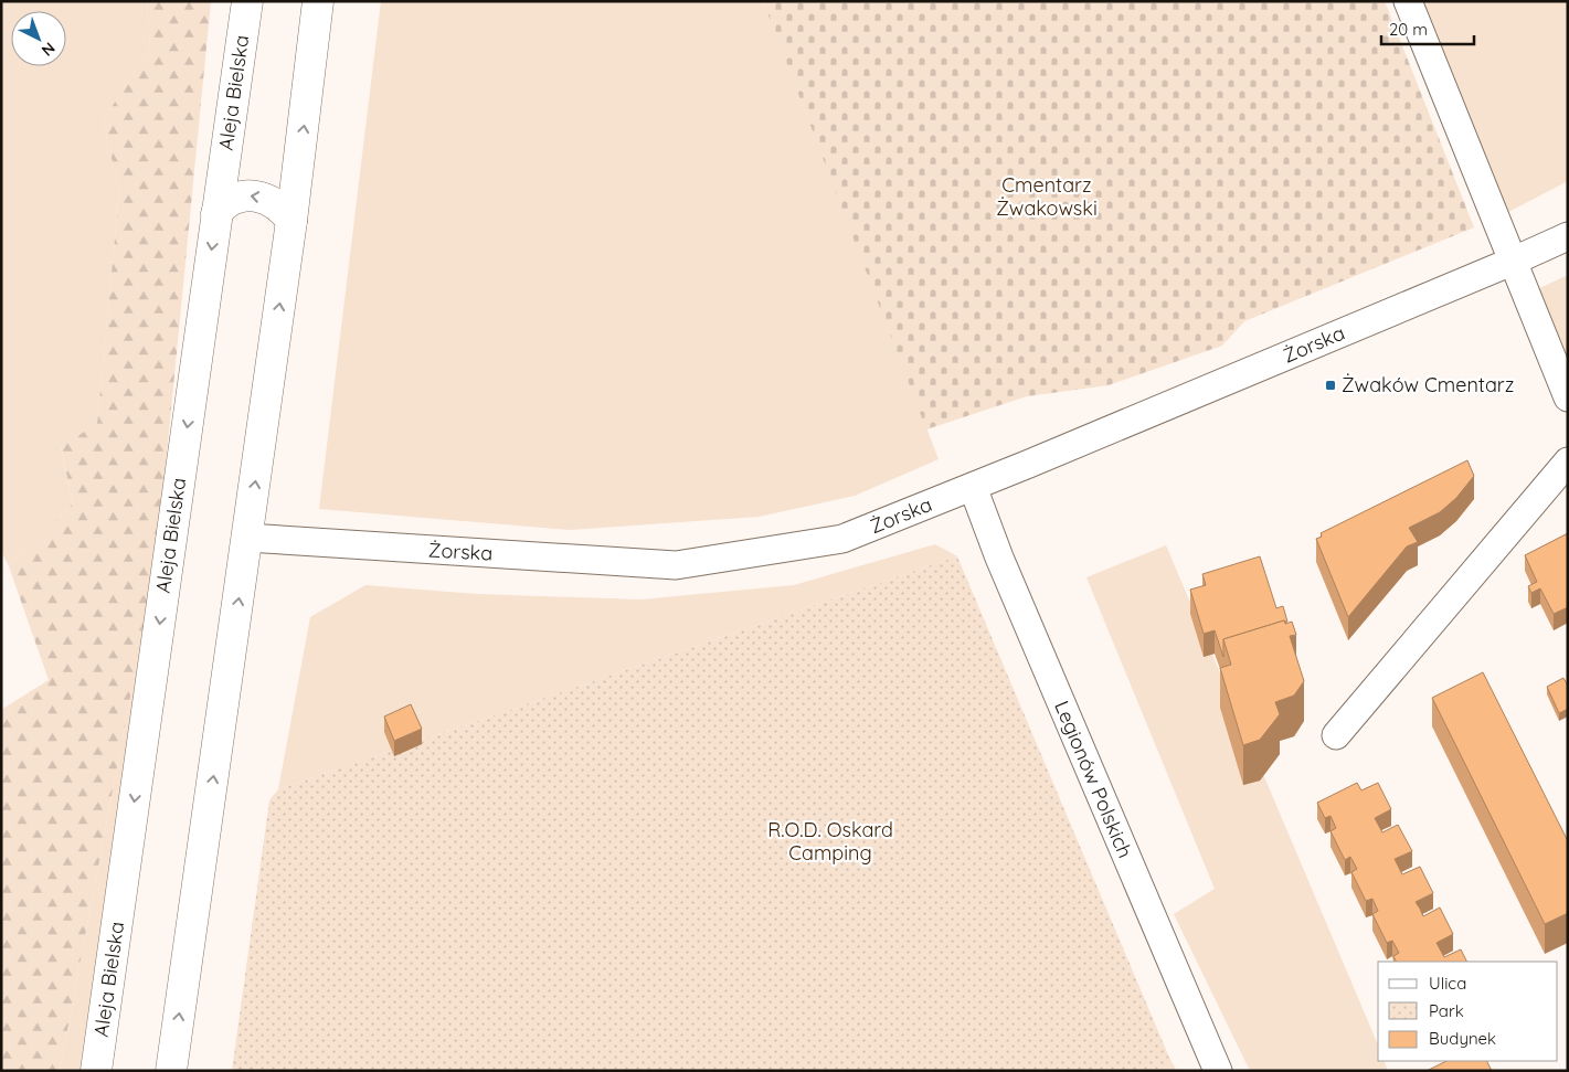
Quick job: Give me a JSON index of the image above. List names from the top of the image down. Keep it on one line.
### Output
{"streets":{"street":["Aleja Bielska","Żorska","Legionów Polskich"]},"crossings":[["Żorska","Legionów Polskich"]],"parks":["Cmentarz Żwakowski","R.O.D. Oskard Camping"],"places":{"transit":["Żwaków Cmentarz"]},"legend":["Ulica","Park","Budynek"],"scale_bar":"20 m","north":"bottom right"}
